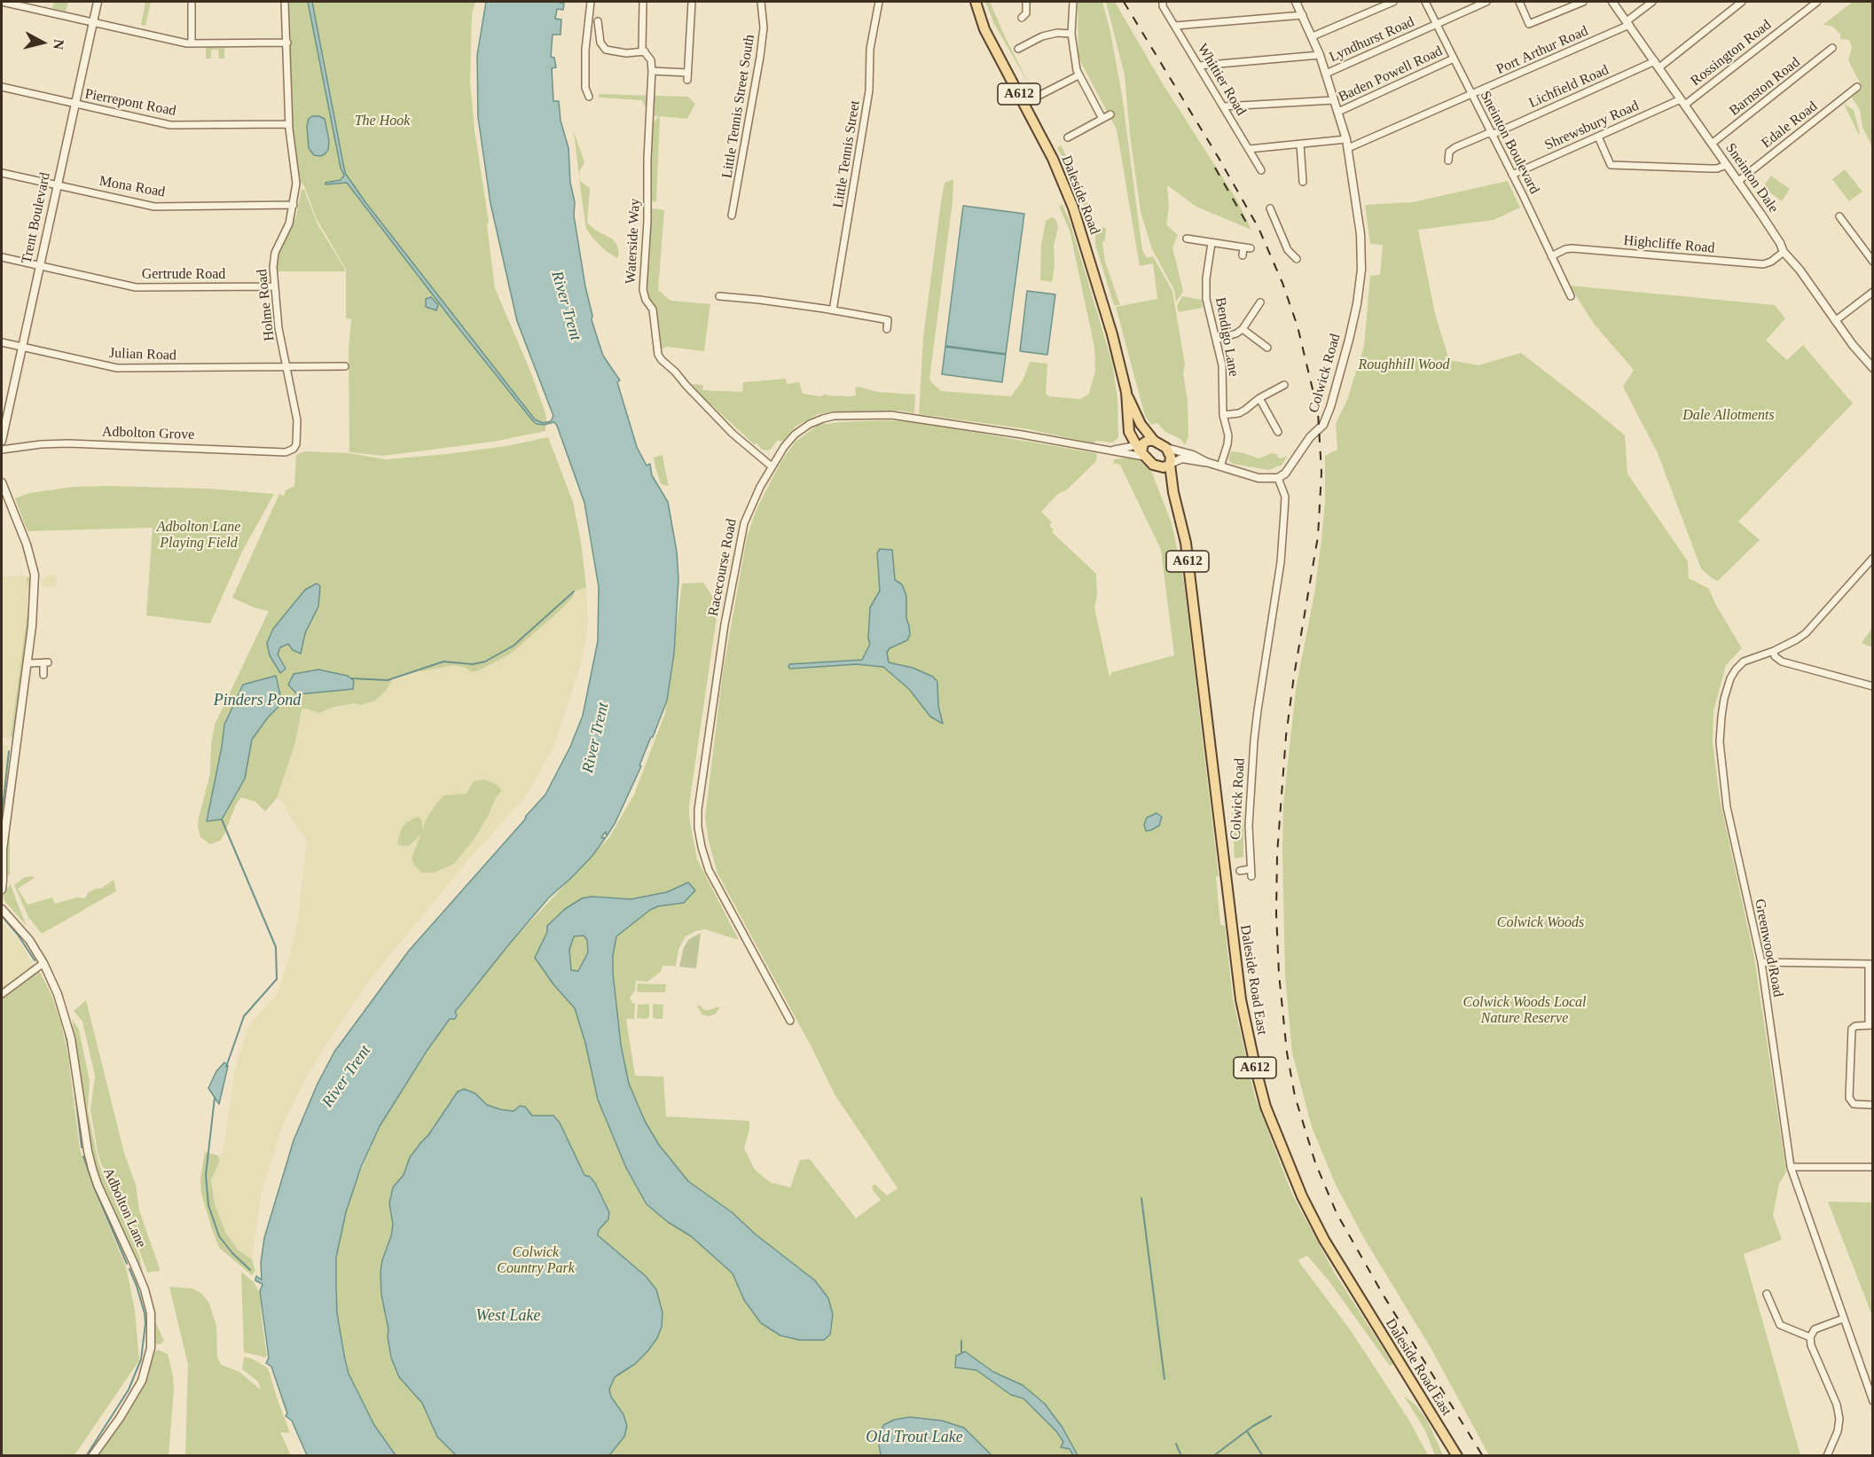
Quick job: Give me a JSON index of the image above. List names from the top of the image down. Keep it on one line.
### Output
{"streets":{"main road":["A612","Daleside Road","Daleside Road East"],"street":["Lyndhurst Road","Port Arthur Road","Rossington Road","Baden Powell Road","Whittier Road","Lichfield Road","Barnston Road","Pierrepont Road","Little Tennis Street South","Edale Road","Shrewsbury Road","Sneinton Boulevard","Little Tennis Street","Sneinton Dale","Mona Road","Trent Boulevard","Waterside Way","Highcliffe Road","Gertrude Road","Holme Road","Bendigo Lane","Julian Road","Colwick Road","Adbolton Grove","Racecourse Road","Greenwood Road","Adbolton Lane"]},"crossings":[["Lyndhurst Road","Sneinton Boulevard"],["Lyndhurst Road","Colwick Road"],["Port Arthur Road","Sneinton Boulevard"],["Port Arthur Road","Sneinton Dale"],["Port Arthur Road","Colwick Road"],["Rossington Road","Shrewsbury Road"],["Rossington Road","Sneinton Dale"],["Baden Powell Road","Sneinton Boulevard"],["Baden Powell Road","Colwick Road"],["Lichfield Road","Sneinton Boulevard"],["Lichfield Road","Sneinton Dale"],["Barnston Road","Sneinton Dale"],["Pierrepont Road","Trent Boulevard"],["Pierrepont Road","Holme Road"],["Edale Road","Sneinton Dale"],["Shrewsbury Road","Sneinton Boulevard"],["Shrewsbury Road","Sneinton Dale"],["Sneinton Boulevard","Highcliffe Road"],["Sneinton Dale","Highcliffe Road"],["Mona Road","Trent Boulevard"],["Mona Road","Holme Road"],["Daleside Road","Racecourse Road"],["Daleside Road","Daleside Road East"],["Trent Boulevard","Gertrude Road"],["Trent Boulevard","Julian Road"],["Waterside Way","Racecourse Road"],["Gertrude Road","Holme Road"],["Holme Road","Julian Road"],["Holme Road","Adbolton Grove"],["Racecourse Road","Daleside Road East"]],"water":["River Trent","Pinders Pond","West Lake","Old Trout Lake"],"parks":["The Hook","Roughhill Wood","Dale Allotments","Adbolton Lane Playing Field","Colwick Woods","Colwick Woods Local Nature Reserve","Colwick Country Park"],"north":"right"}
